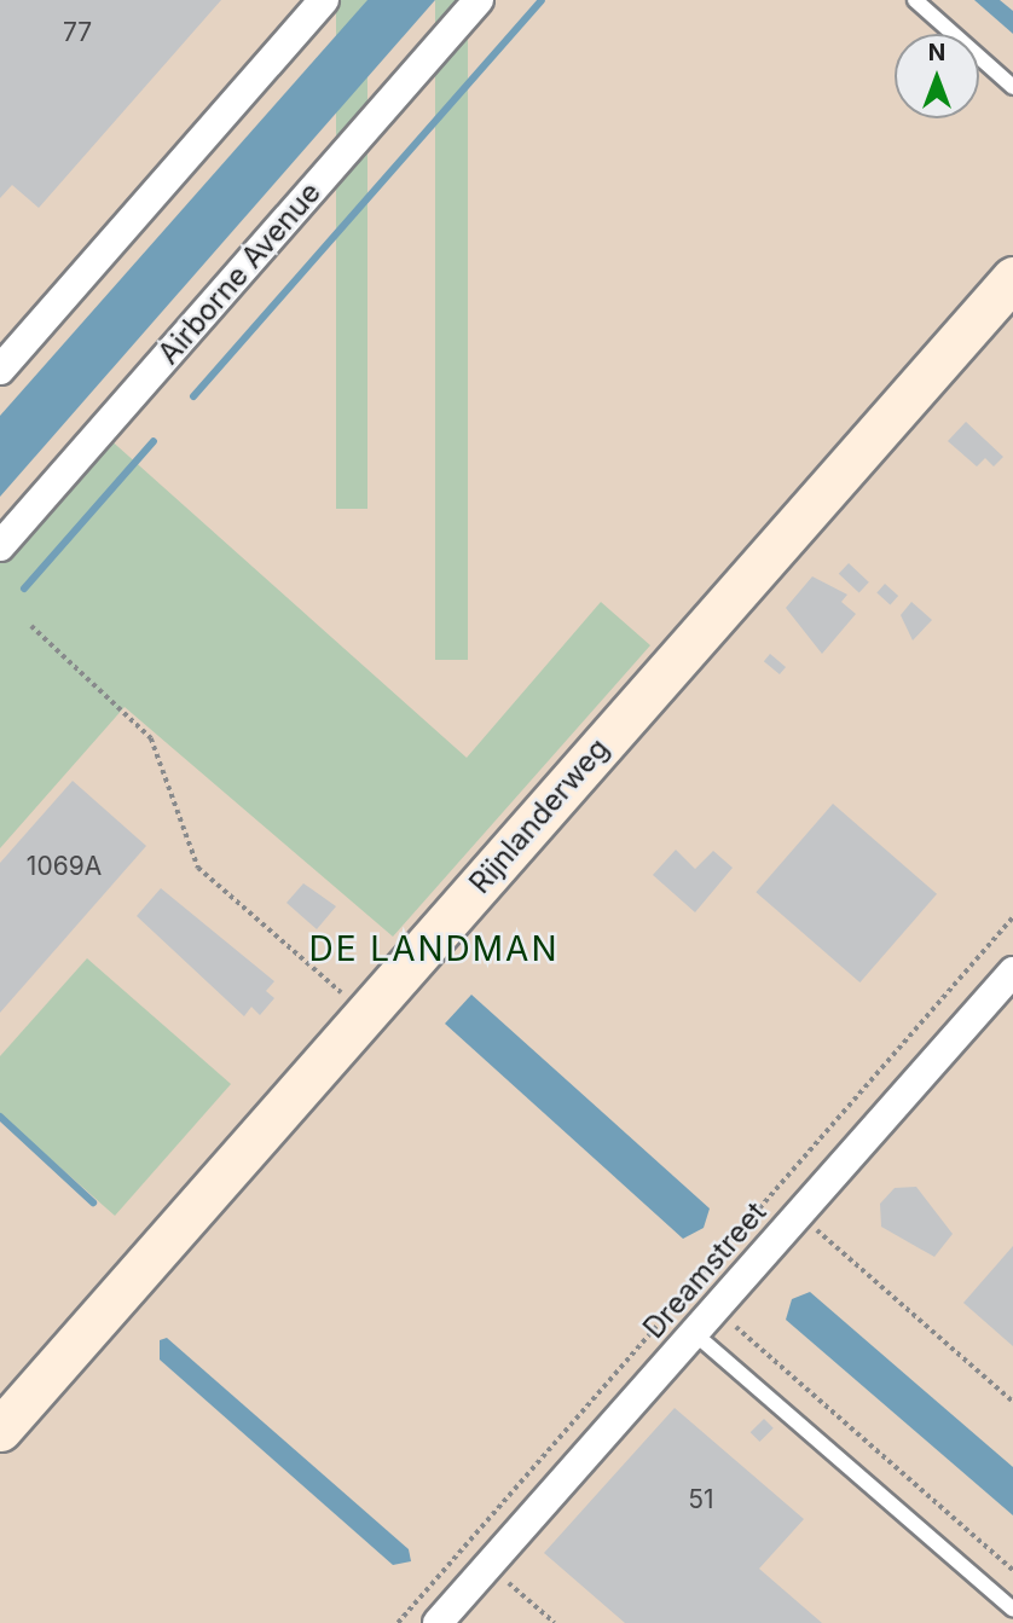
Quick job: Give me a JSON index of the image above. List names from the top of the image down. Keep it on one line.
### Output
{"streets":{"street":["Airborne Avenue","Rijnlanderweg","Dreamstreet"]},"districts":["DE LANDMAN"],"house_numbers":["77","1069A","51"],"north":"top"}
